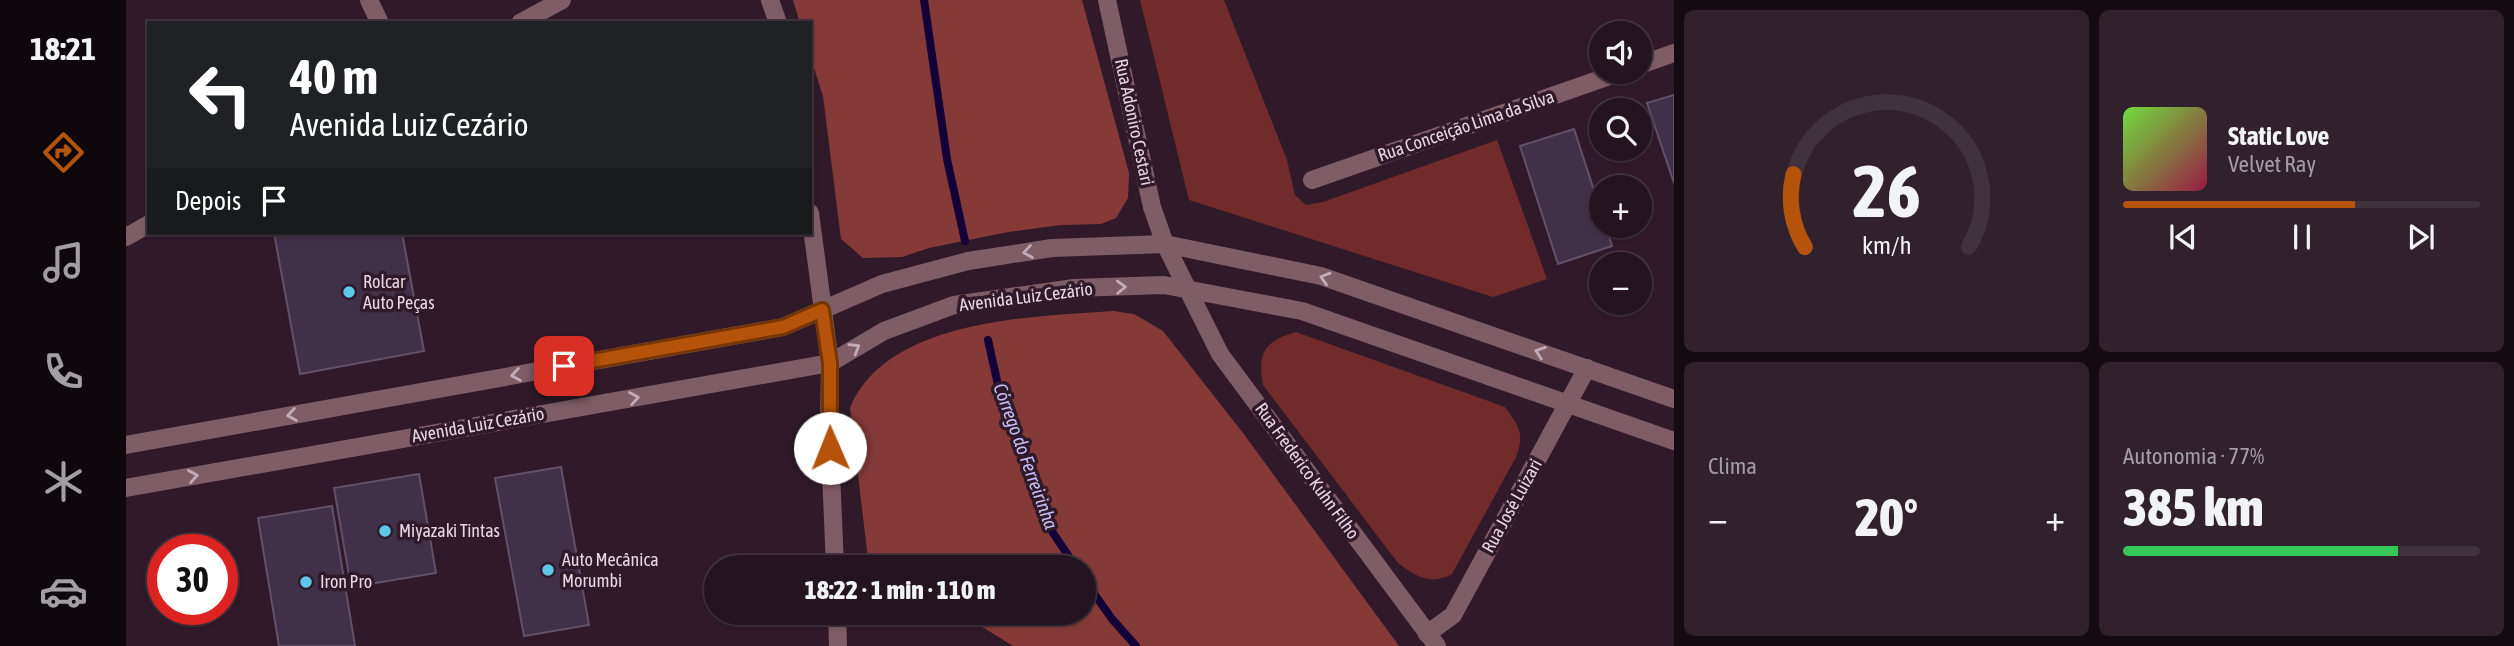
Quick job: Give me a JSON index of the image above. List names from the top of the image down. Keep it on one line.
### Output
{"streets":{"street":["Rua Adoniro Cestari","Rua Conceição Lima da Silva","Avenida Luiz Cezário","Rua Frederico Kuhn Filho","Rua José Luizari"]},"crossings":[["Rua Adoniro Cestari","Avenida Luiz Cezário"],["Rua Adoniro Cestari","Rua Frederico Kuhn Filho"],["Avenida Luiz Cezário","Rua Frederico Kuhn Filho"],["Avenida Luiz Cezário","Rua José Luizari"],["Rua Frederico Kuhn Filho","Rua José Luizari"]],"water":["Córrego do Ferreirinha"],"places":["Rolcar Auto Peças","Miyazaki Tintas","Auto Mecânica Morumbi","Iron Pro"],"page":{"tabs":"18:21","map_buttons":["+","−"],"turn":["40 m","Avenida Luiz Cezário"],"song":["Static Love","Velvet Ray"],"then":"Depois","tile":["Clima",["Autonomia · 77%","385 km"]],"heat":["−","20°","+"],"limit":"30","trip":"18:22 · 1 min · 110 m","gauge":["26","km/h"]}}
